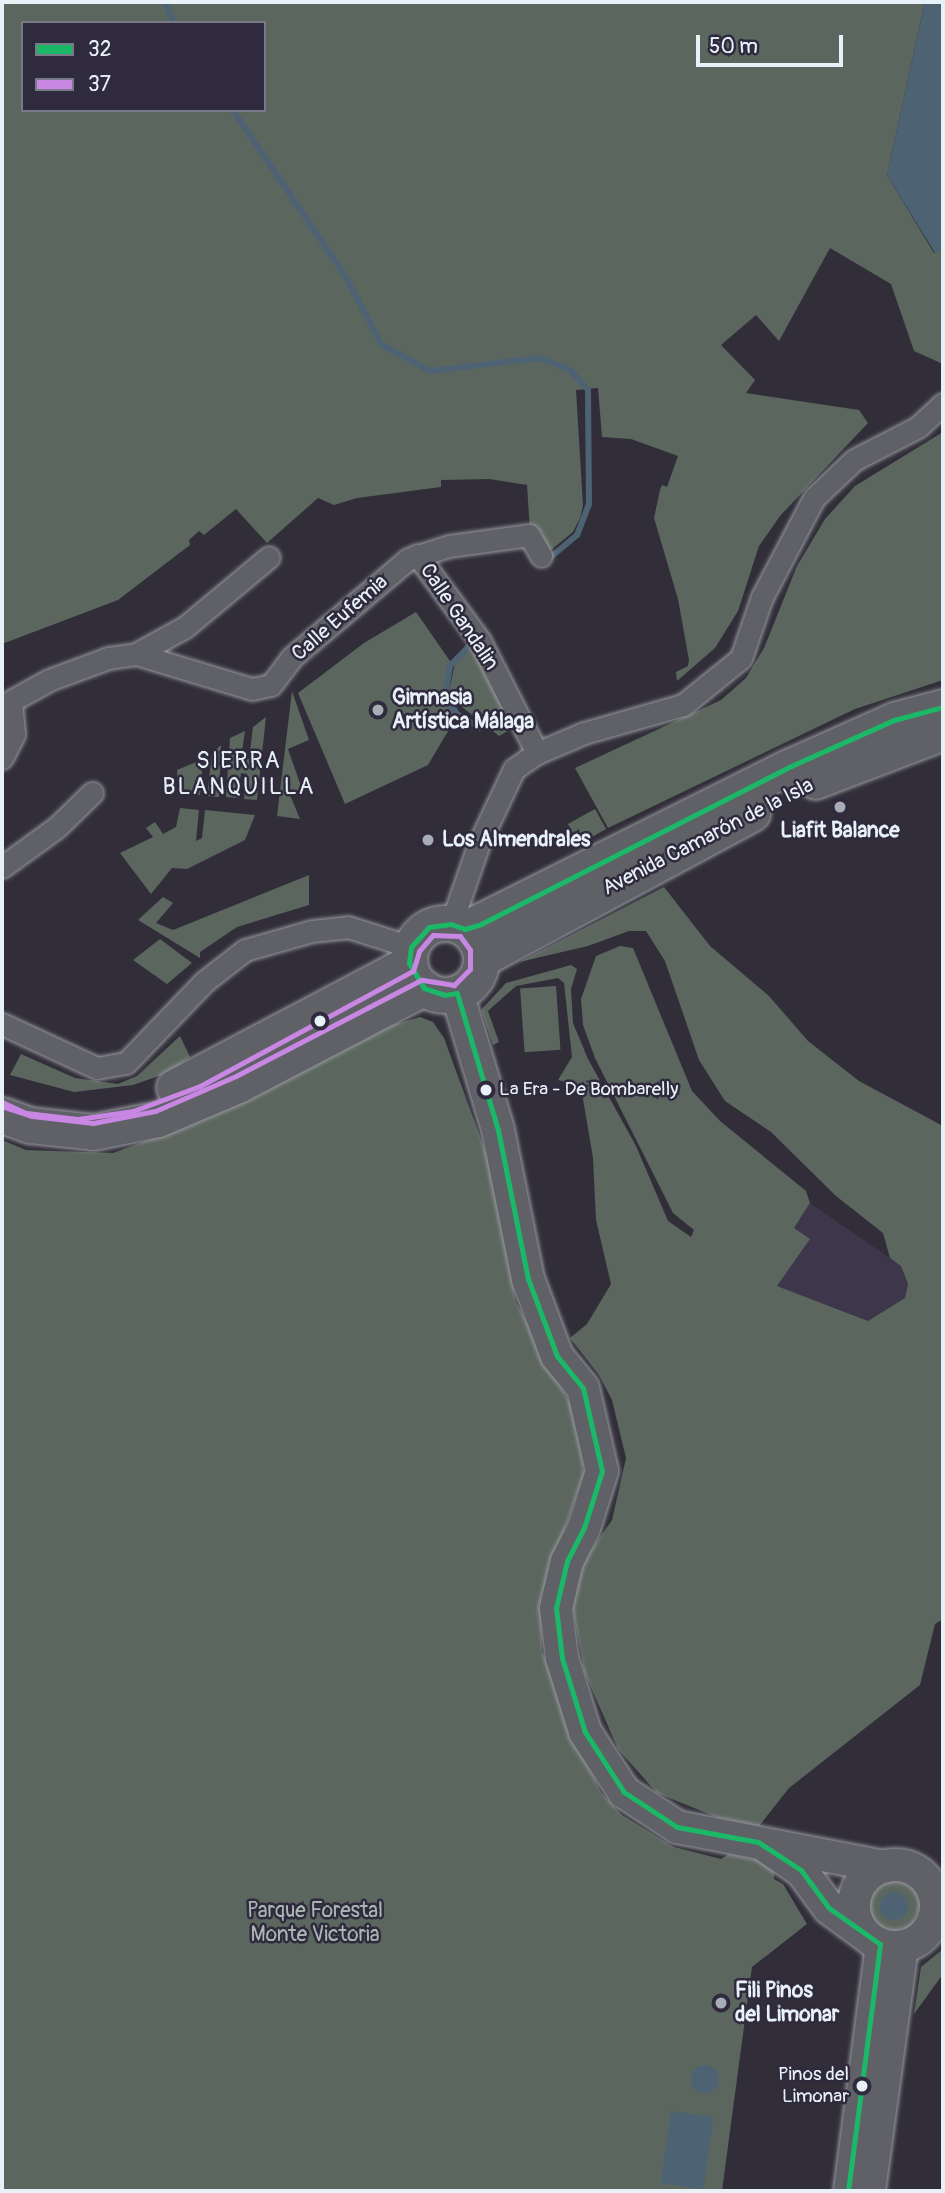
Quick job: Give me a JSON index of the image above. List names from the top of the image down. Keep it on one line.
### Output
{"streets":{"main road":["Avenida Camarón de la Isla"],"street":["Calle Gandalin","Calle Eufemia"]},"crossings":[["Calle Gandalin","Calle Eufemia"]],"districts":["SIERRA BLANQUILLA"],"parks":["Parque Forestal Monte Victoria"],"places":["Gimnasia Artística Málaga","Liafit Balance","Los Almendrales","La Era - De Bombarelly","Fili Pinos del Limonar","Pinos del Limonar"],"lines":["transit line 32","transit line 37"],"legend":["32","37"],"scale_bar":"50 m"}
